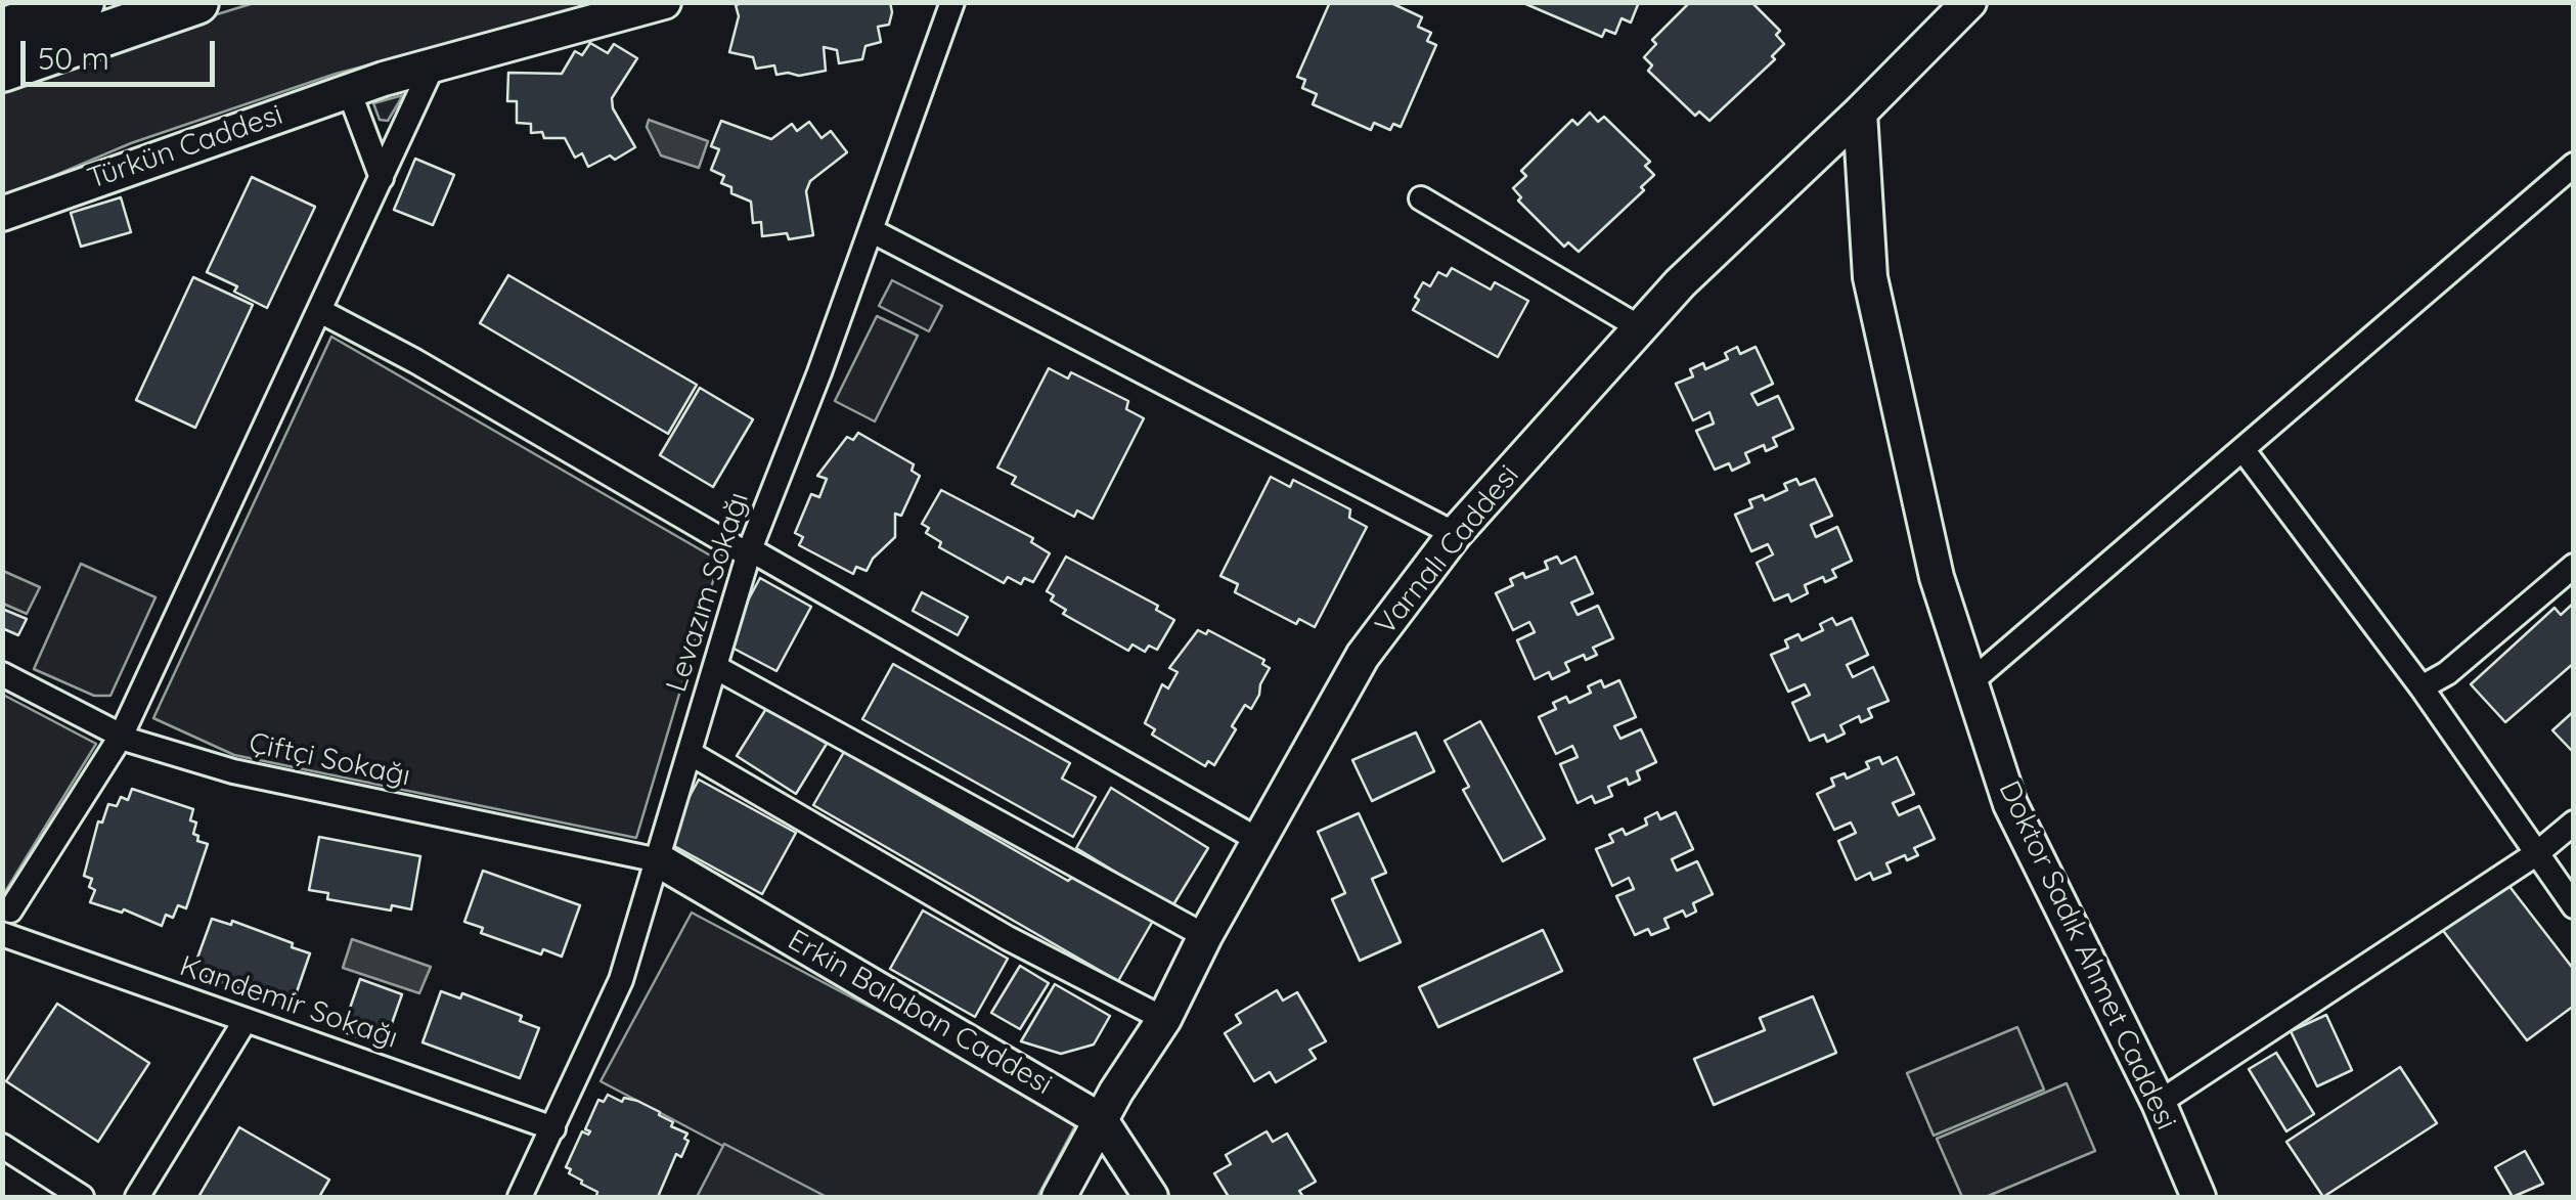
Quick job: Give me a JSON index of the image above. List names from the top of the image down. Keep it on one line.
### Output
{"streets":{"street":["Türkün Caddesi","Varnalı Caddesi","Levazım Sokağı","Çiftçi Sokağı","Doktor Sadık Ahmet Caddesi","Kandemir Sokağı","Erkin Balaban Caddesi"]},"crossings":[["Varnalı Caddesi","Doktor Sadık Ahmet Caddesi"],["Varnalı Caddesi","Erkin Balaban Caddesi"],["Levazım Sokağı","Çiftçi Sokağı"],["Levazım Sokağı","Kandemir Sokağı"],["Levazım Sokağı","Erkin Balaban Caddesi"],["Çiftçi Sokağı","Erkin Balaban Caddesi"]],"scale_bar":"50 m"}
